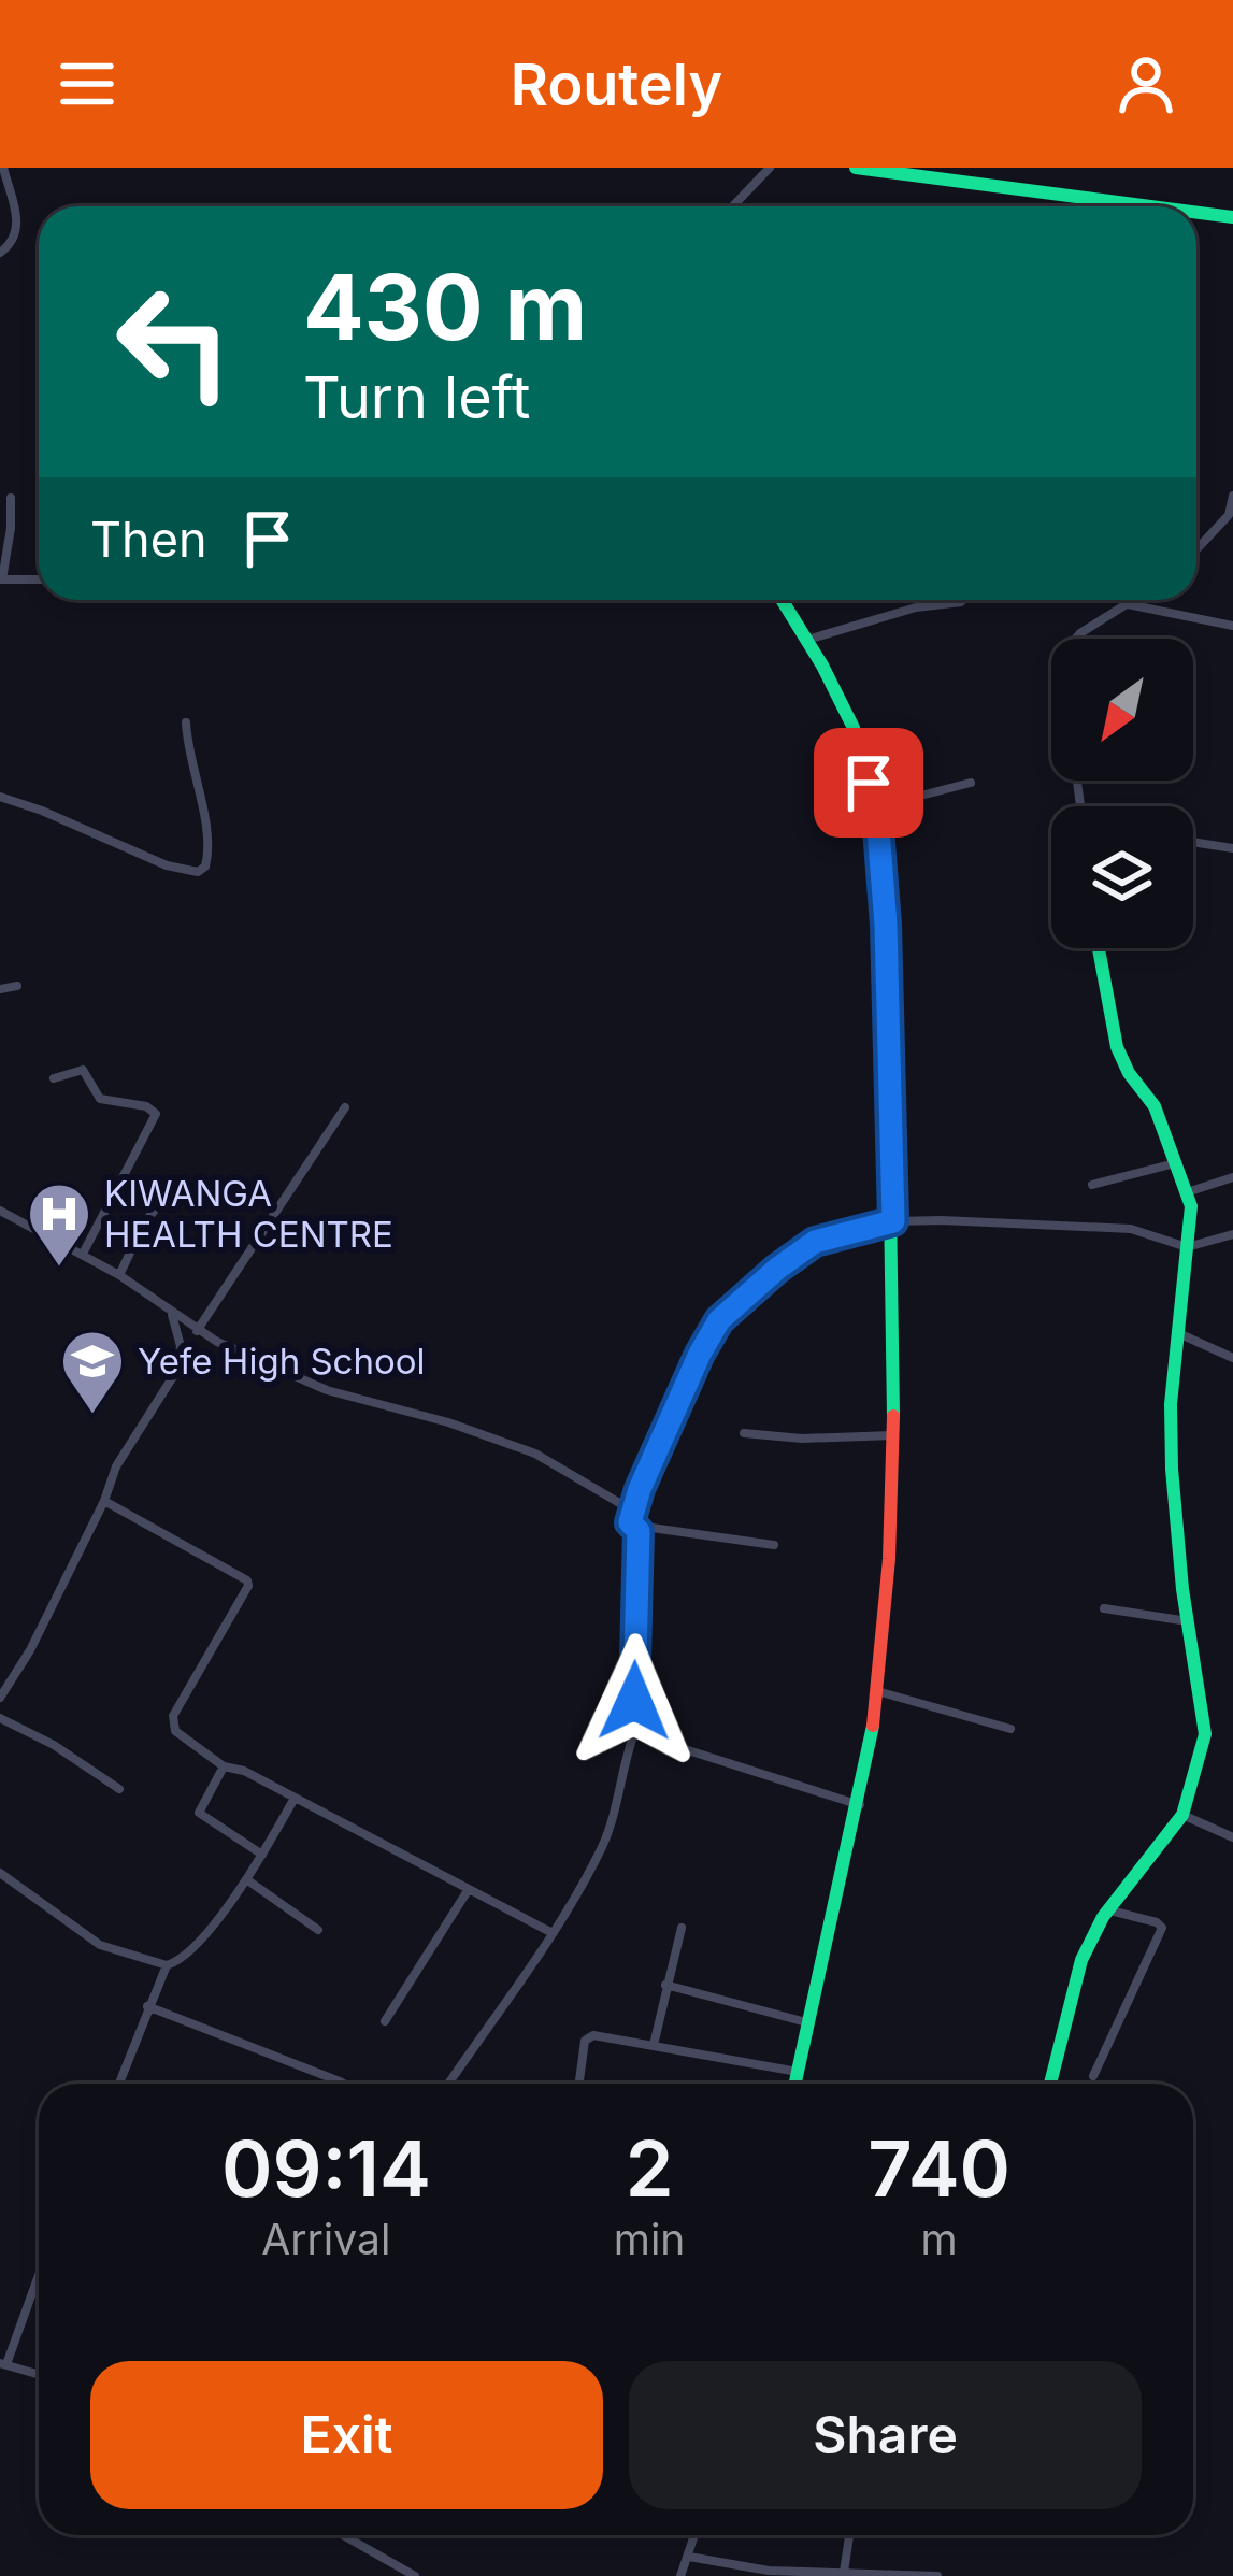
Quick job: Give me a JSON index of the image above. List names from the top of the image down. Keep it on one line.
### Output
{"places":{"hospital":["KIWANGA HEALTH CENTRE"],"school or university":["Yefe High School"]},"north":"bottom left","page":{"header":"Routely","turn":["430 m","Turn left"],"then":"Then","eta":["09:14","Arrival","2","min","740","m"],"buttons":["Exit","Share"]}}
